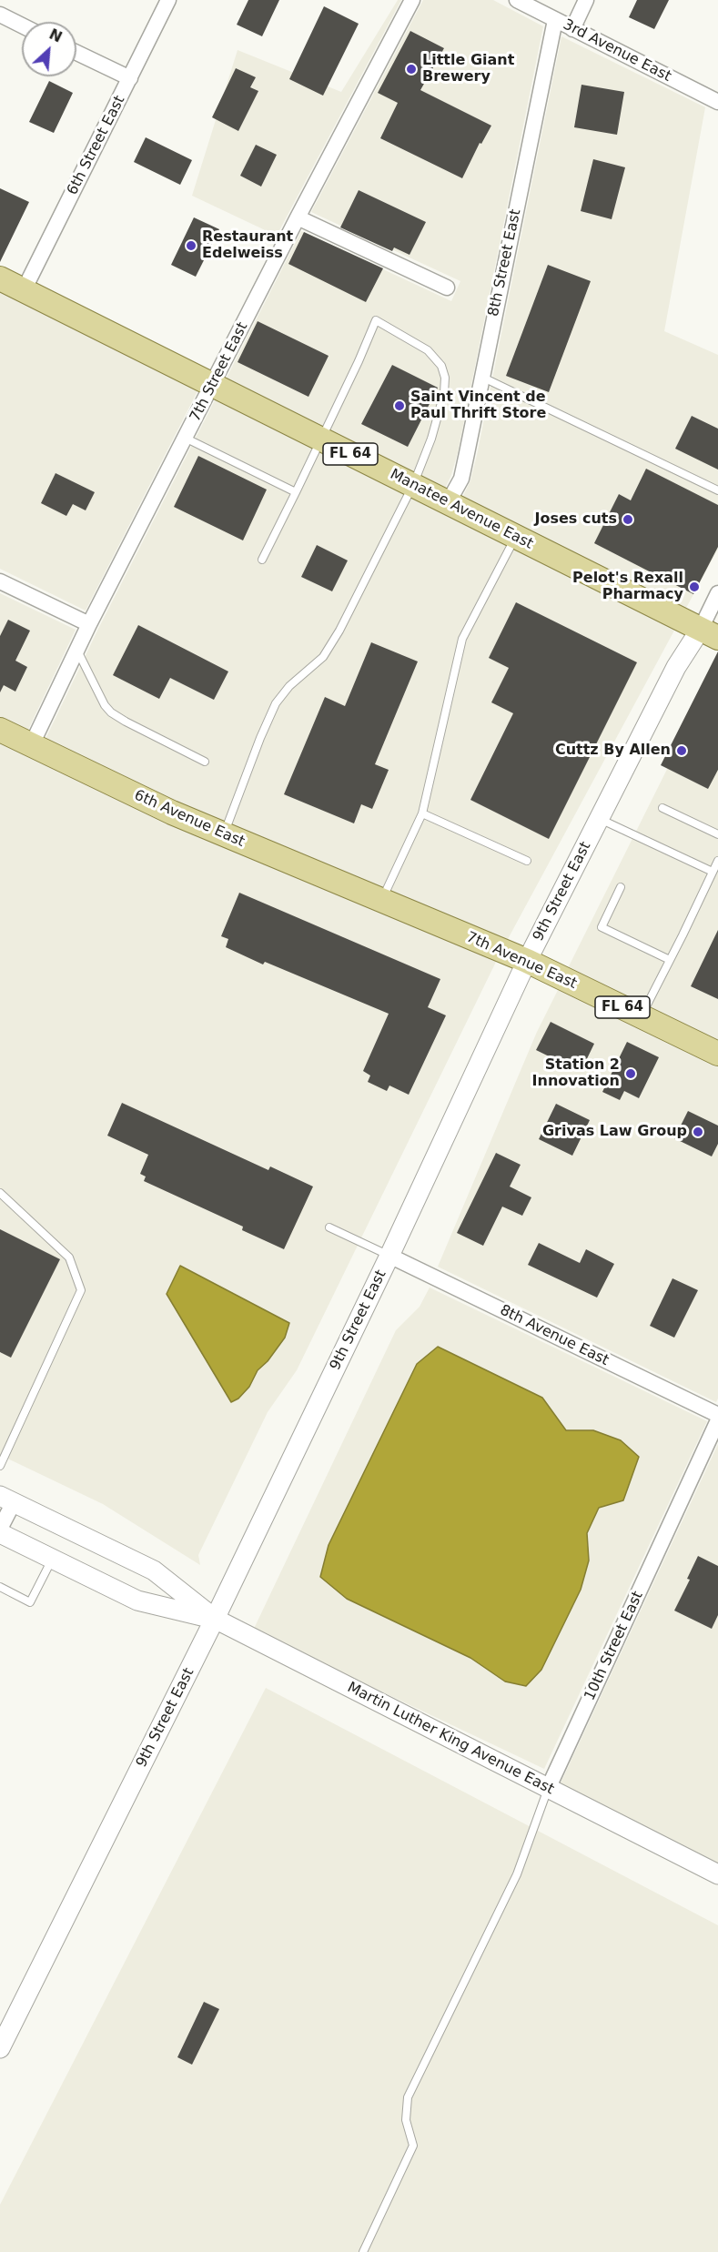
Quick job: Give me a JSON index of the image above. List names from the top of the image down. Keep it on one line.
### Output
{"streets":{"main road":["FL 64","Manatee Avenue East","6th Avenue East","7th Avenue East"],"street":["3rd Avenue East","6th Street East","8th Street East","7th Street East","9th Street East","8th Avenue East","10th Street East","Martin Luther King Avenue East"]},"crossings":[["3rd Avenue East","8th Street East"],["6th Street East","Manatee Avenue East"],["8th Street East","Manatee Avenue East"],["7th Street East","Manatee Avenue East"],["7th Street East","6th Avenue East"],["Manatee Avenue East","9th Street East"],["6th Avenue East","7th Avenue East"],["9th Street East","7th Avenue East"],["9th Street East","8th Avenue East"],["9th Street East","Martin Luther King Avenue East"],["10th Street East","Martin Luther King Avenue East"]],"places":["Little Giant Brewery","Restaurant Edelweiss","Saint Vincent de Paul Thrift Store","Joses cuts","Pelot's Rexall Pharmacy","Cuttz By Allen","Station 2 Innovation","Grivas Law Group"],"north":"top right"}
